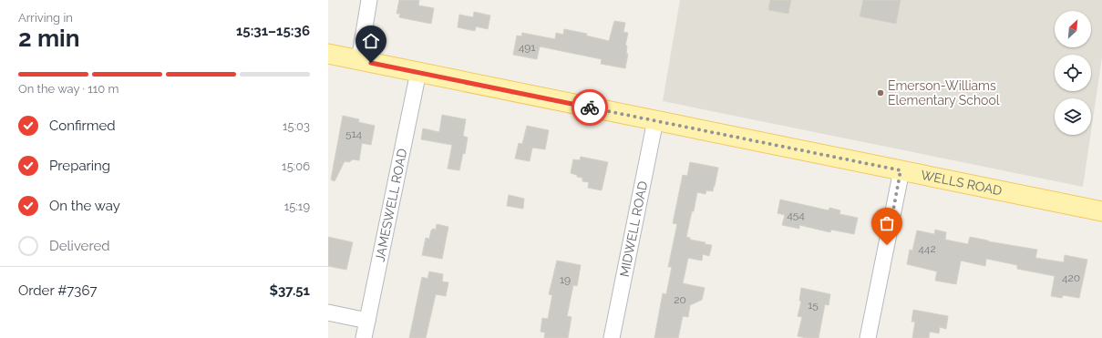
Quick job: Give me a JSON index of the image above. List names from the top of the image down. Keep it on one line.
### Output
{"streets":{"main road":["WELLS ROAD"],"street":["JAMESWELL ROAD","MIDWELL ROAD"]},"crossings":[["WELLS ROAD","JAMESWELL ROAD"],["WELLS ROAD","MIDWELL ROAD"]],"places":["Emerson-Williams Elementary School"],"house_numbers":["491","514","454","442","420","19","20","15"],"north":"top right","page":{"heading":["2 min","Arriving in","15:31–15:36"],"panel":["Order #7367","$37.51"],"bar":"On the way · 110 m","list":[["Confirmed","15:03"],["Preparing","15:06"],["On the way","15:19"],"Delivered"]}}
